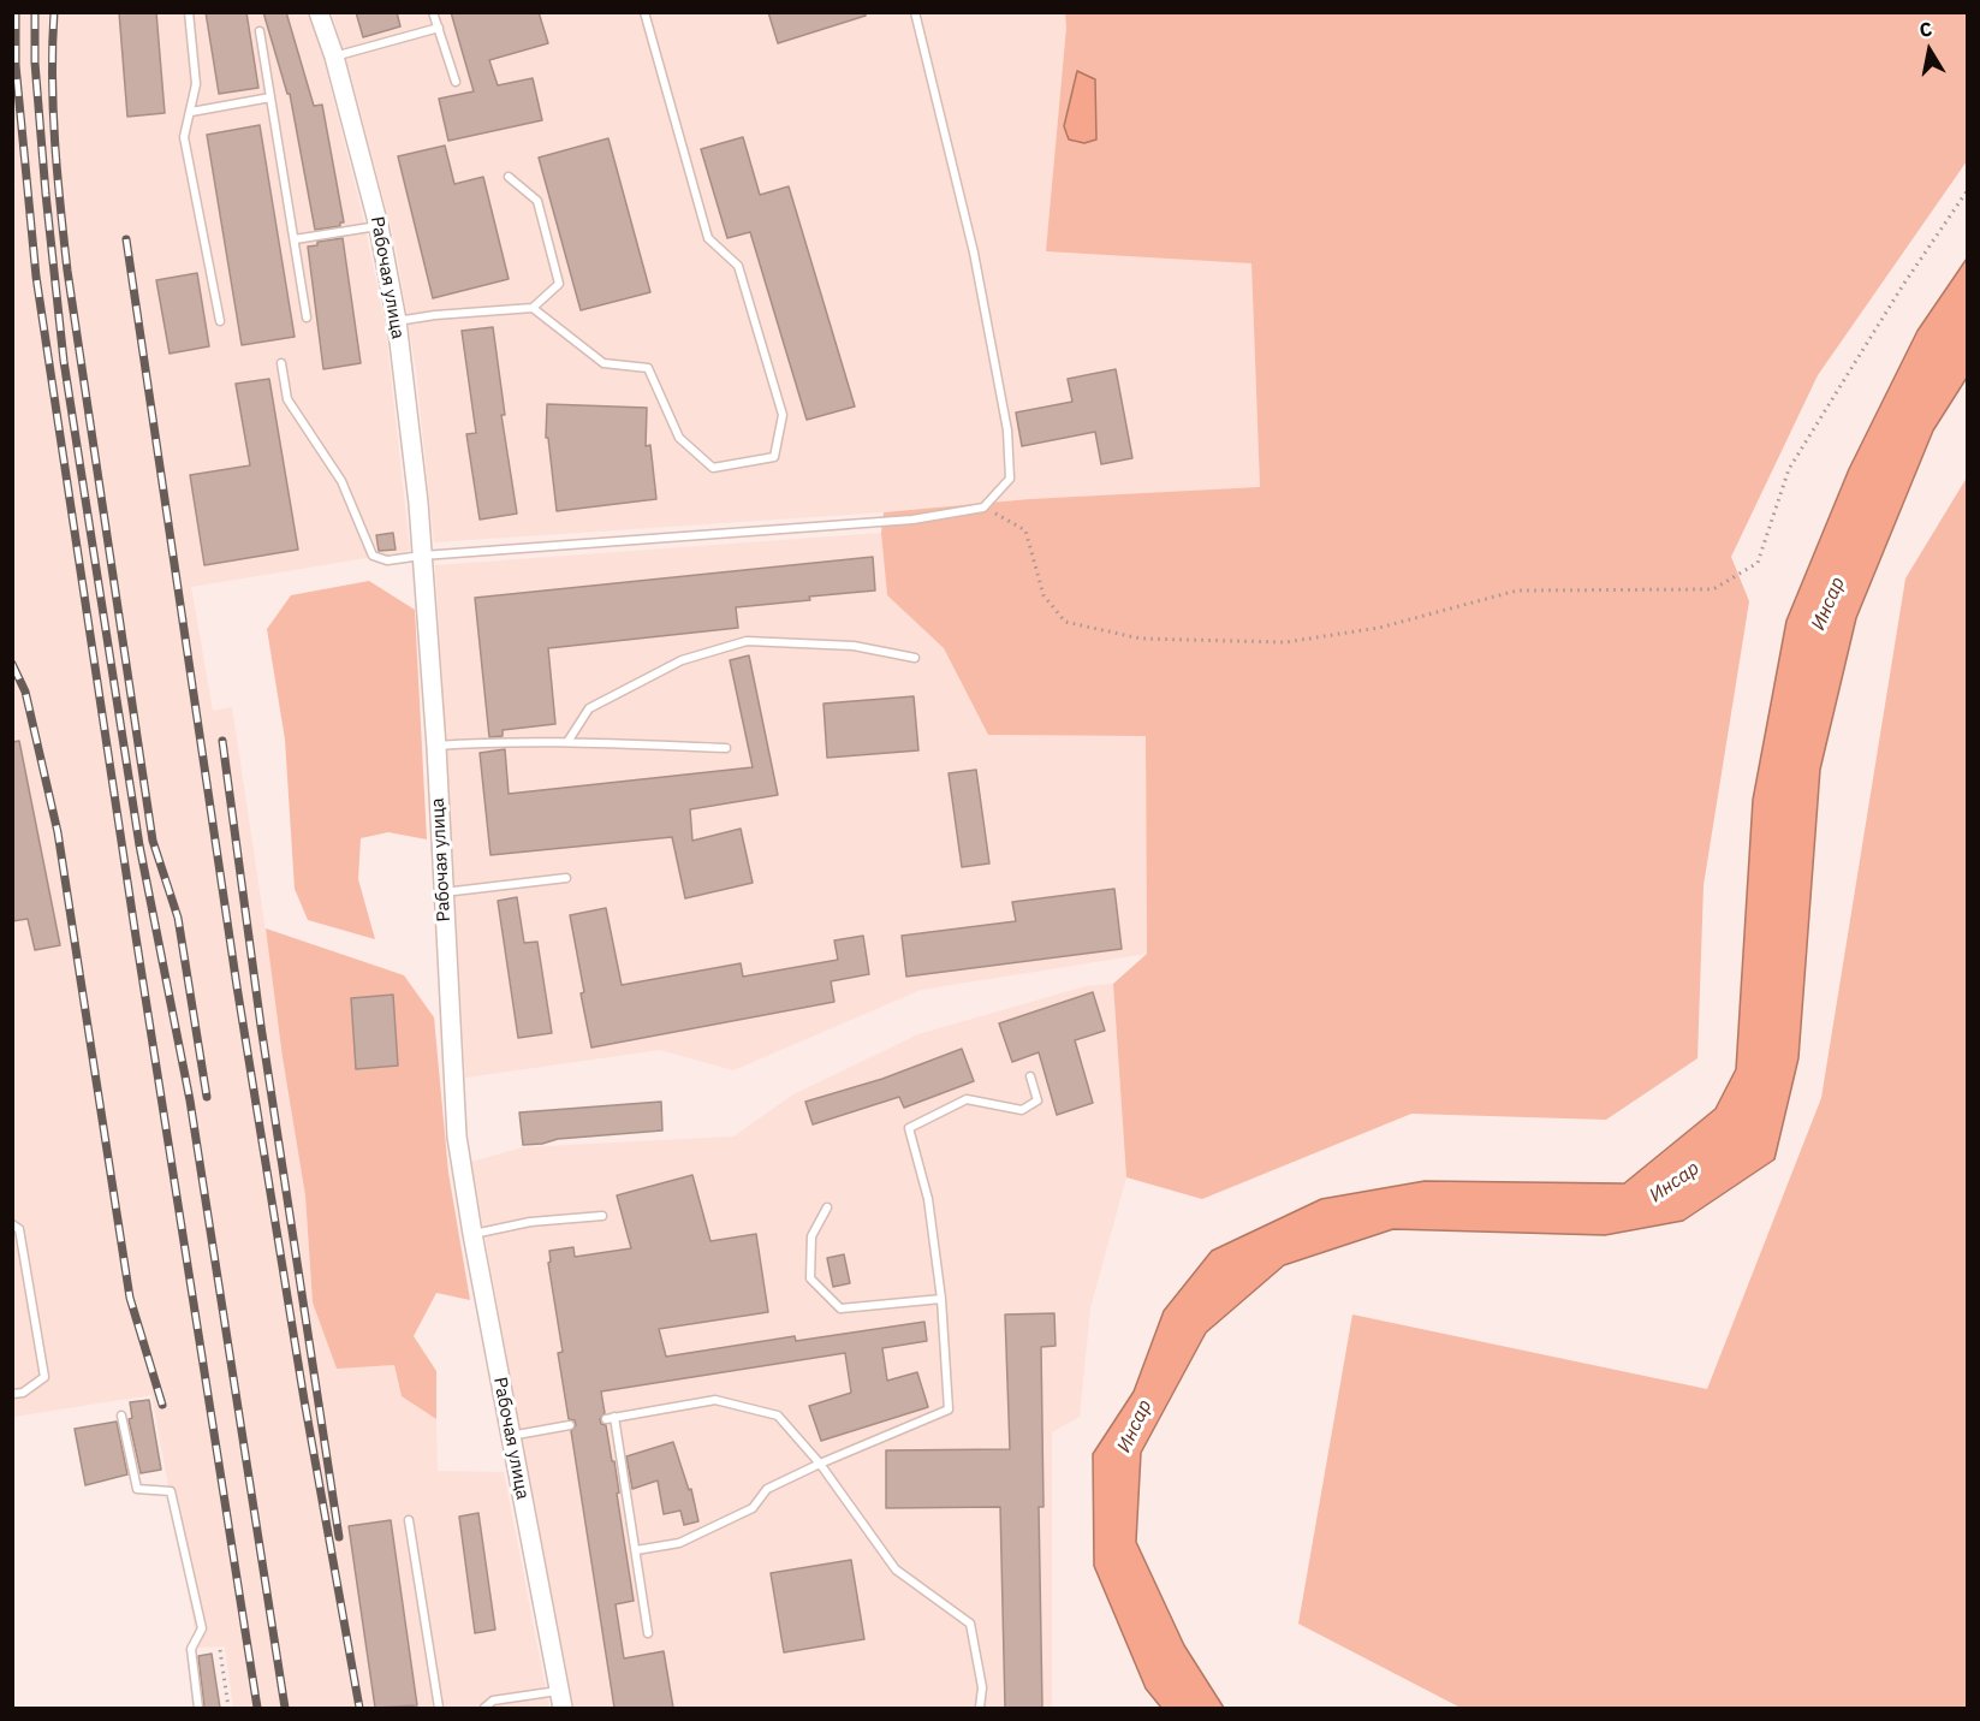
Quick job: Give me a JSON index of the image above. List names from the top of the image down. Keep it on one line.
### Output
{"streets":{"street":["Рабочая улица"]},"water":["Инсар"],"north":"top"}
